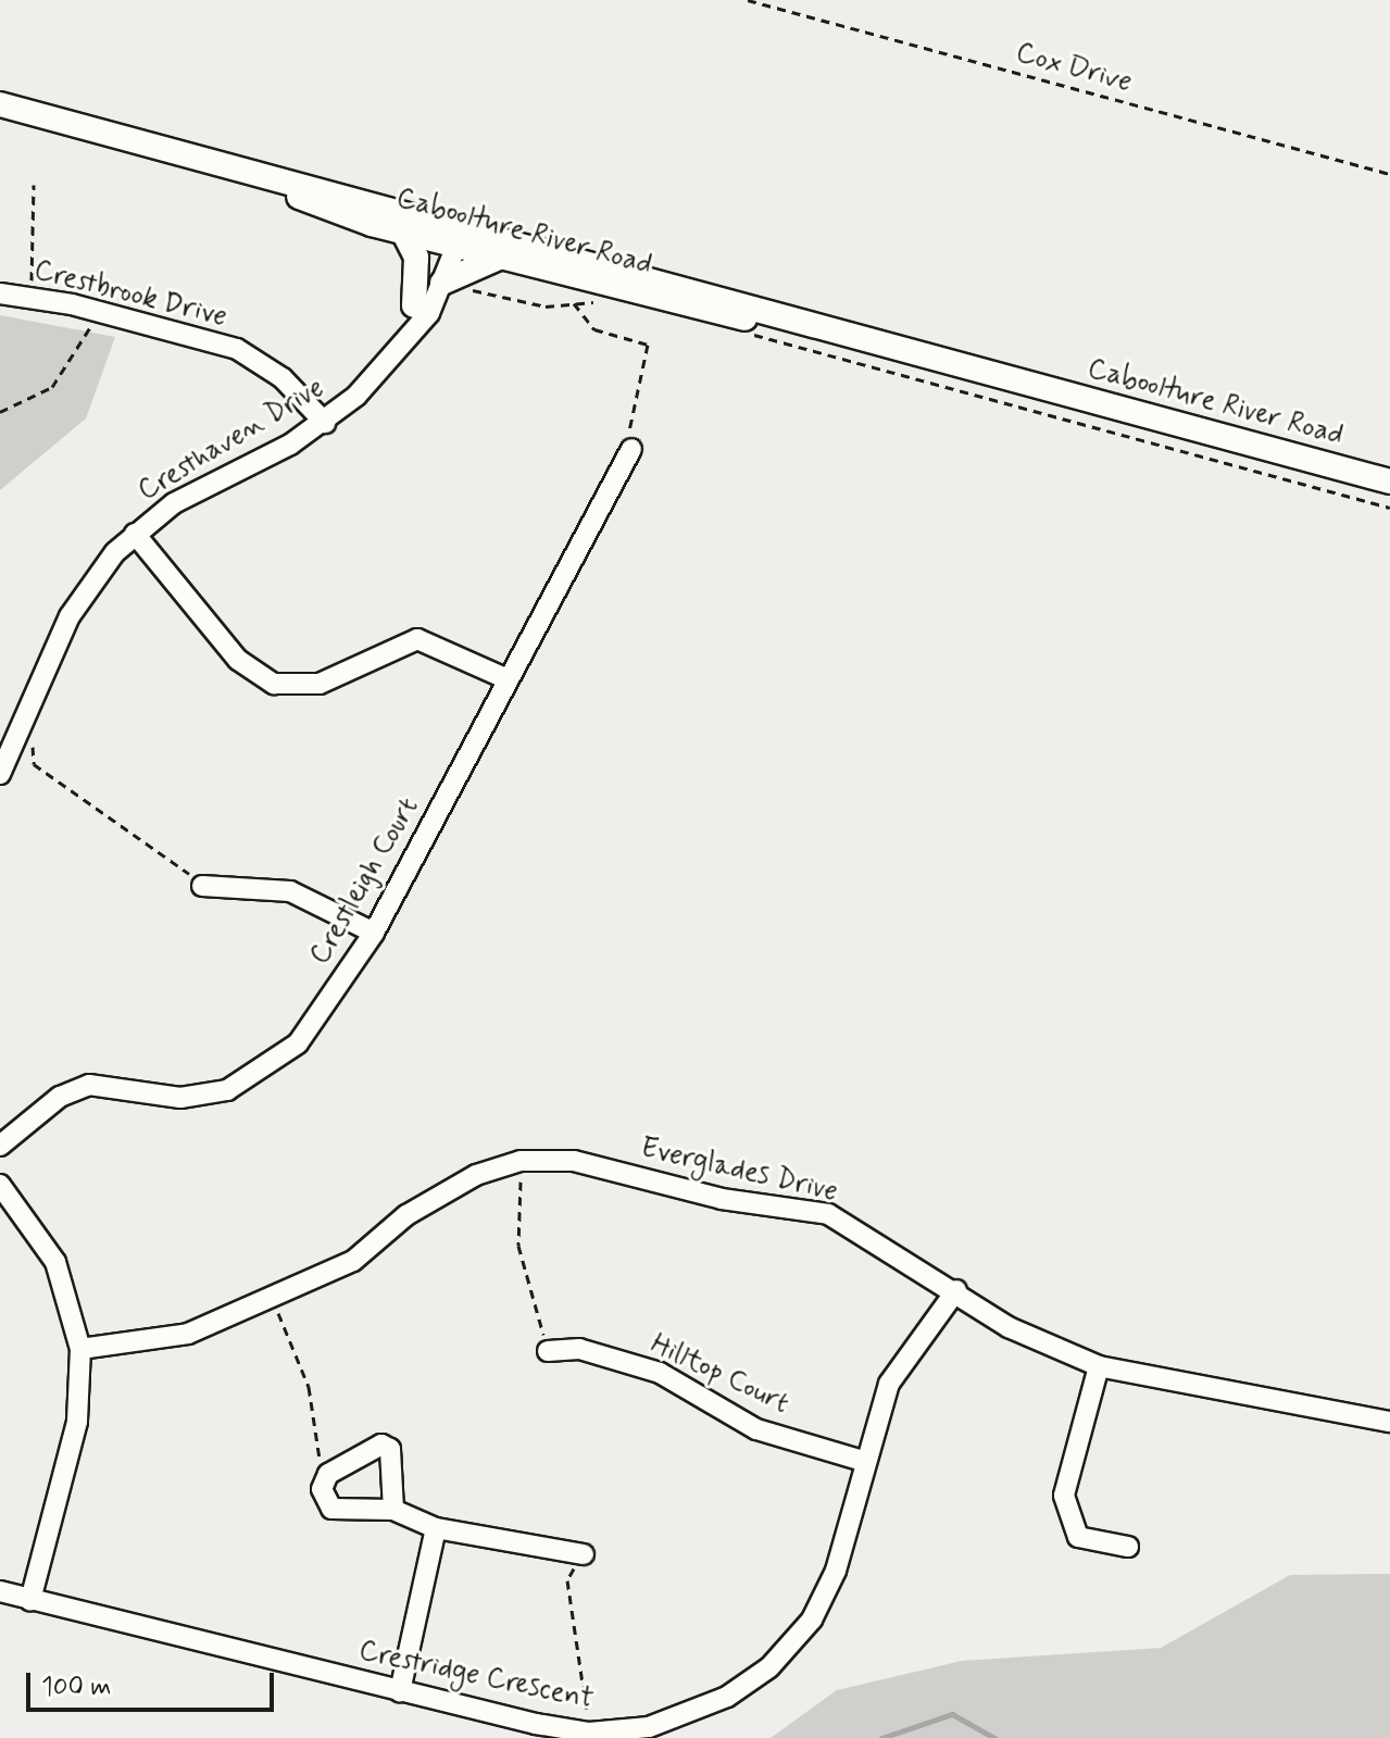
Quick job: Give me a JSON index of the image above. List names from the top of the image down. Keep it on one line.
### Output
{"streets":{"main road":["Caboolture River Road"],"street":["Crestbrook Drive","Cresthaven Drive","Crestleigh Court","Everglades Drive","Hilltop Court","Crestridge Crescent"],"path":["Cox Drive"]},"crossings":[["Caboolture River Road","Cresthaven Drive"],["Crestbrook Drive","Cresthaven Drive"],["Everglades Drive","Crestridge Crescent"],["Hilltop Court","Crestridge Crescent"]],"scale_bar":"100 m"}
